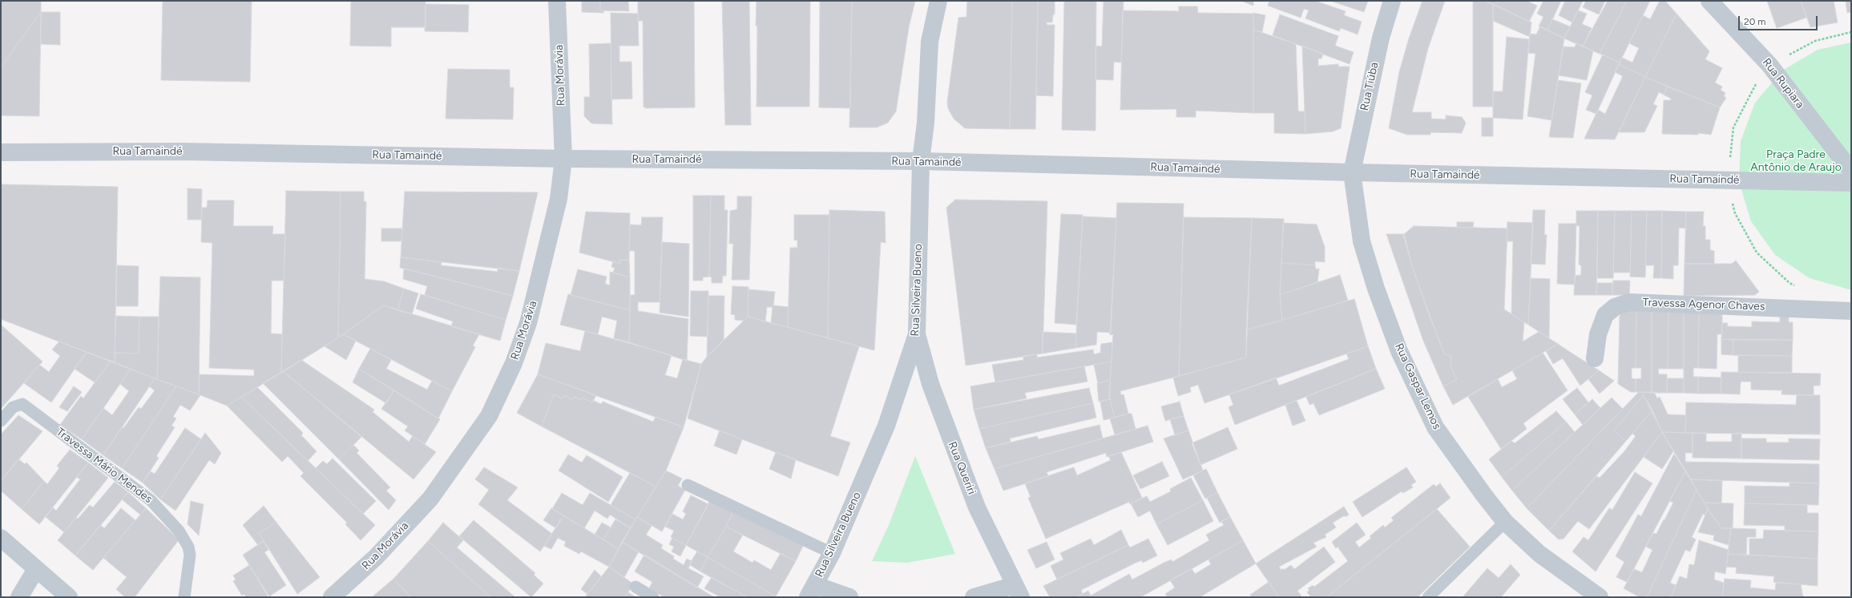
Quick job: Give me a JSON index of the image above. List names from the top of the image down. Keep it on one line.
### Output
{"streets":{"street":["Rua Morávia","Rua Rupiara","Rua Tiúba","Rua Tamaindé","Rua Silveira Bueno","Travessa Agenor Chaves","Rua Gaspar Lemos","Rua Queriri"],"lane":["Travessa Mário Mendes"]},"crossings":[["Rua Morávia","Rua Tamaindé"],["Rua Tiúba","Rua Tamaindé"],["Rua Tiúba","Rua Gaspar Lemos"],["Rua Tamaindé","Rua Silveira Bueno"],["Rua Tamaindé","Rua Gaspar Lemos"],["Rua Silveira Bueno","Rua Queriri"]],"parks":["Praça Padre Antônio de Araujo"],"scale_bar":"20 m"}
